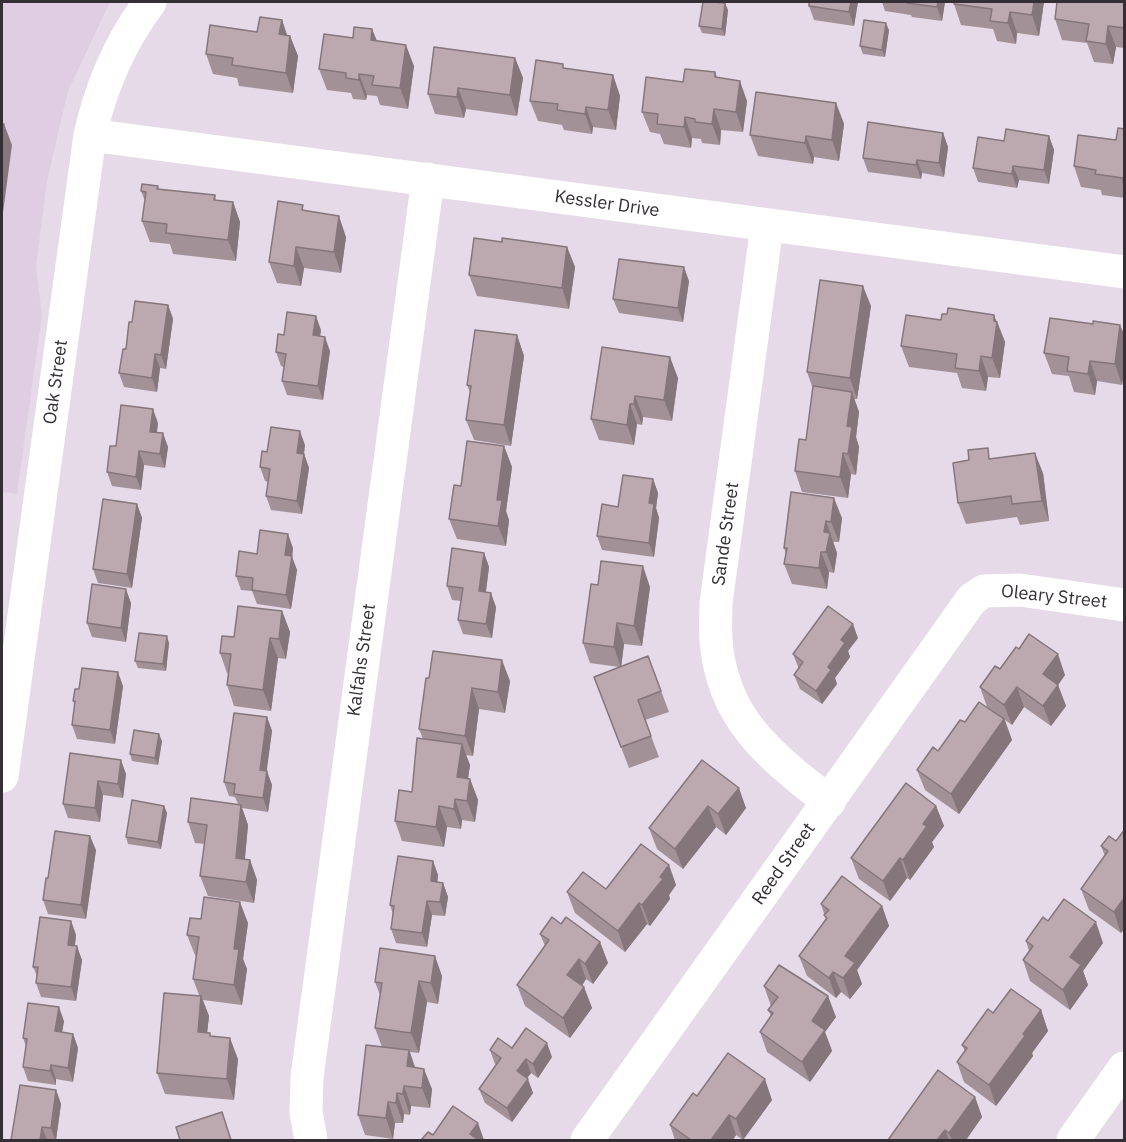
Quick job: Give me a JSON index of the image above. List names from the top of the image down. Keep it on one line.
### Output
{"streets":{"street":["Kessler Drive","Oak Street","Sande Street","Oleary Street","Kalfahs Street","Reed Street"]},"crossings":[["Kessler Drive","Oak Street"],["Kessler Drive","Sande Street"],["Kessler Drive","Kalfahs Street"],["Sande Street","Reed Street"],["Oleary Street","Reed Street"]]}
